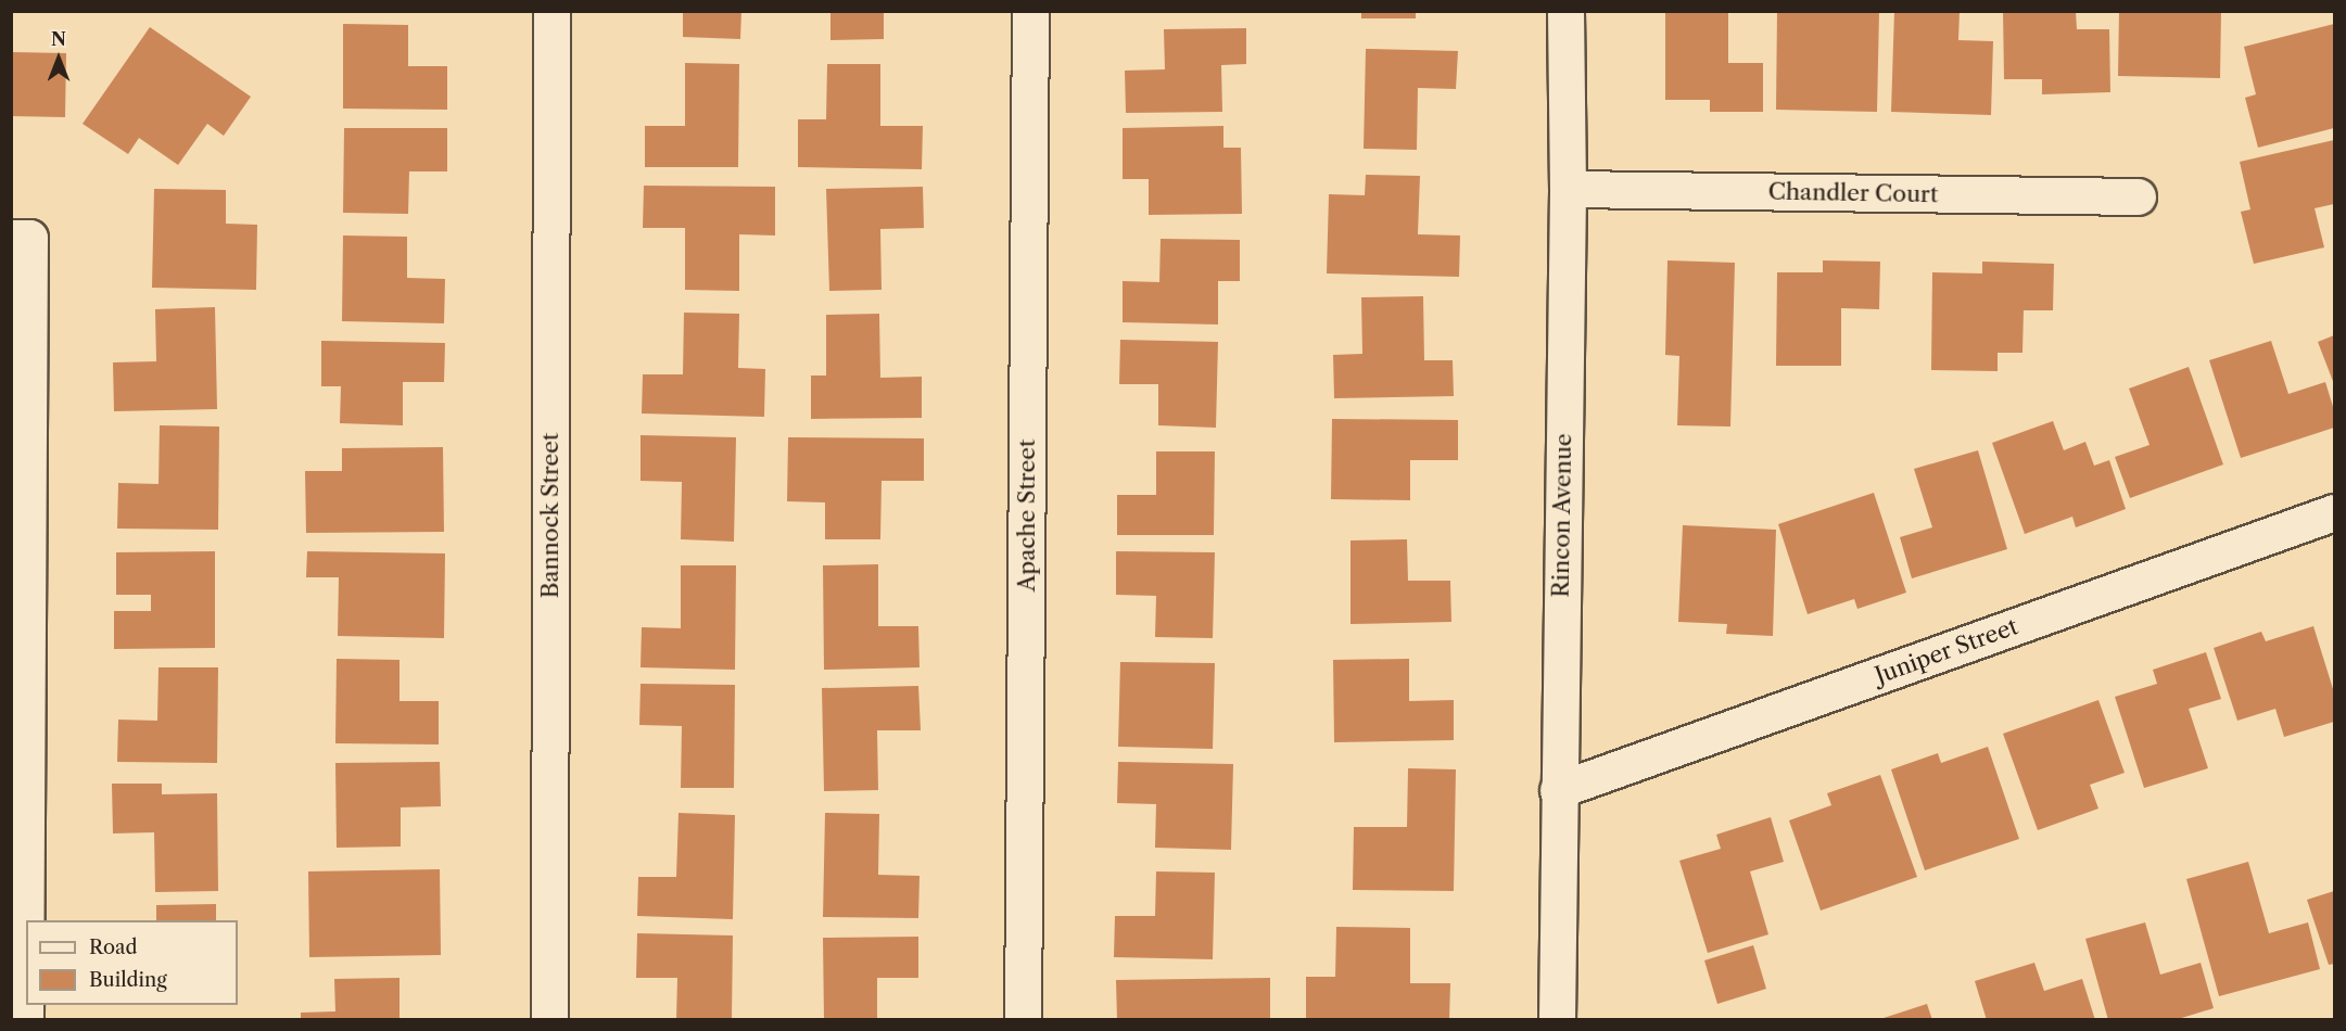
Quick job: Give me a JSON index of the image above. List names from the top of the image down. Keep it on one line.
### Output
{"streets":{"street":["Chandler Court","Bannock Street","Apache Street","Rincon Avenue","Juniper Street"]},"crossings":[["Chandler Court","Rincon Avenue"],["Rincon Avenue","Juniper Street"]],"legend":["Road","Building"],"north":"top"}
